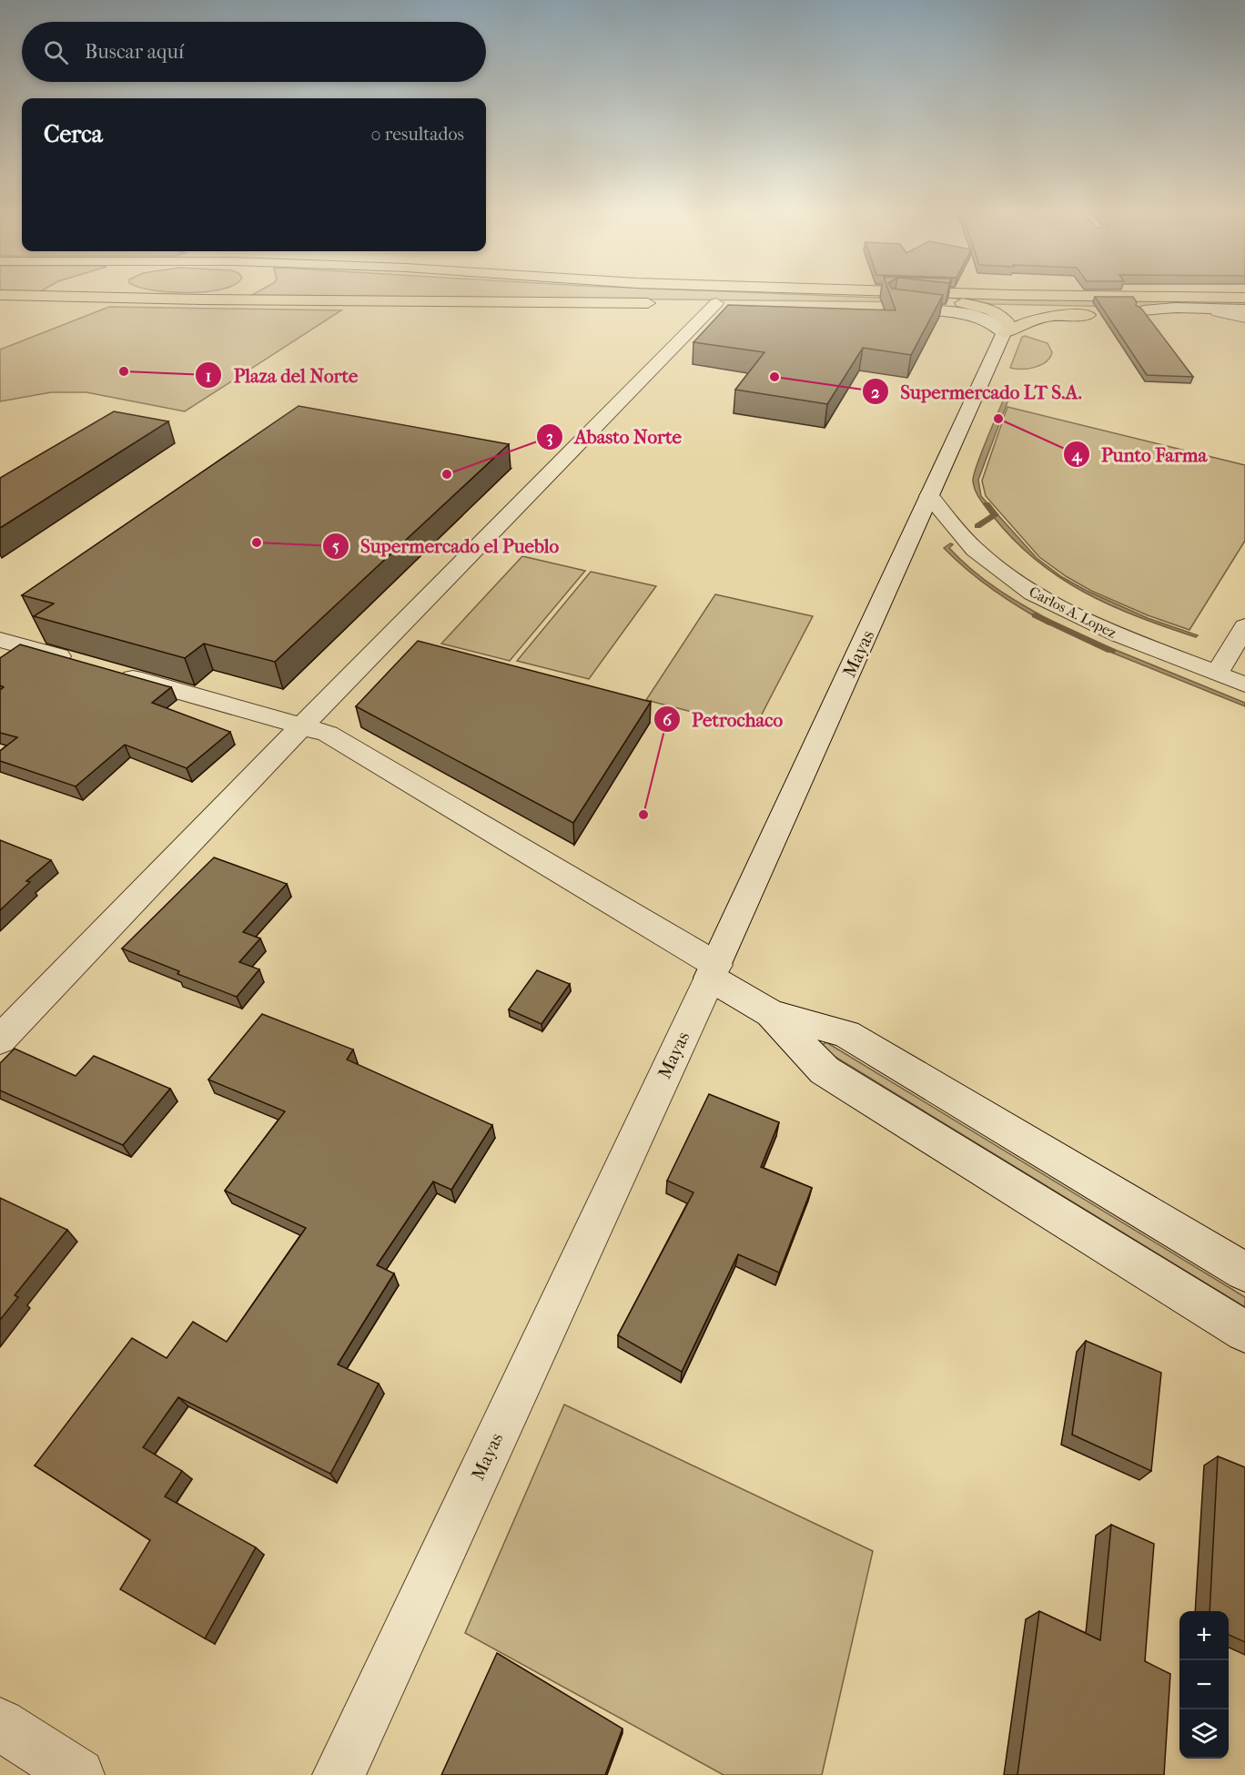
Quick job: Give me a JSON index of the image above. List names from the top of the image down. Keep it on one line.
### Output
{"streets":{"street":["Carlos A. Lopez","Mayas"]},"crossings":[["Carlos A. Lopez","Mayas"]],"places":["Plaza del Norte","Supermercado LT S.A.","Punto Farma","Abasto Norte","Supermercado el Pueblo","Petrochaco"],"page":{"search":"Buscar aquí","heading":["Cerca","0 resultados"],"map_buttons":["+","−"]}}
